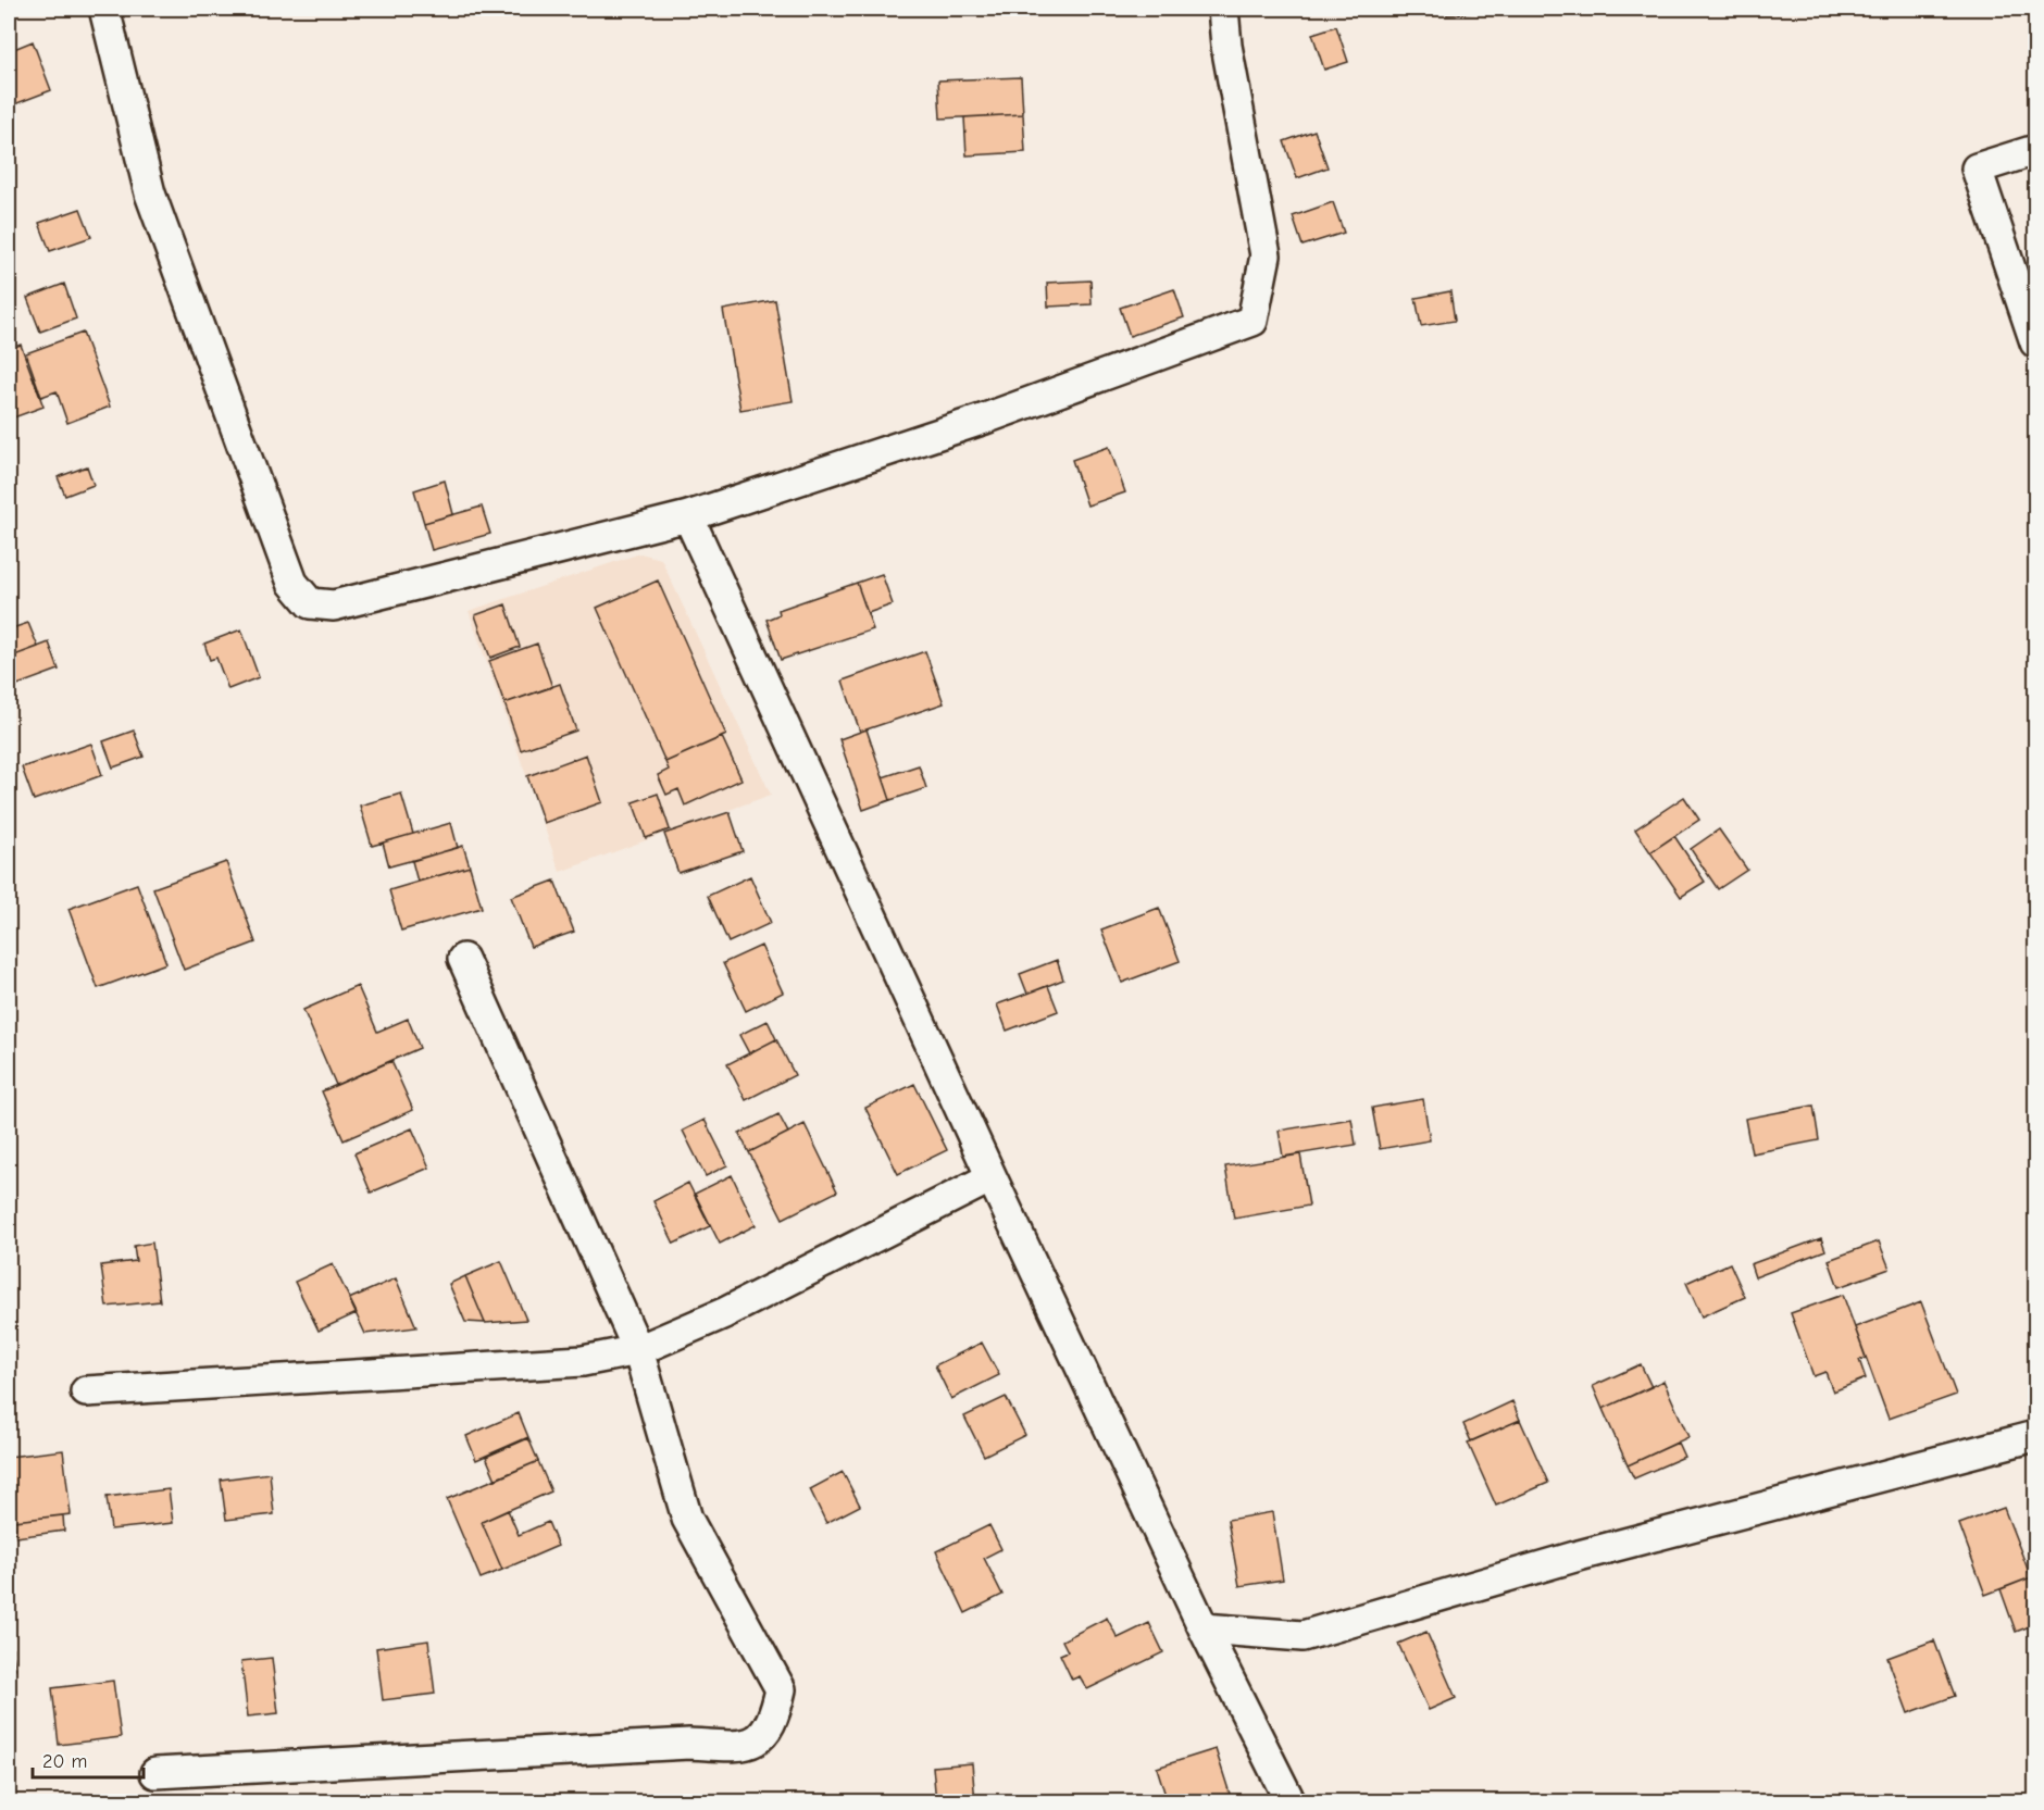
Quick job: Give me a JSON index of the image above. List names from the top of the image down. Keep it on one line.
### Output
{"scale_bar":"20 m"}
